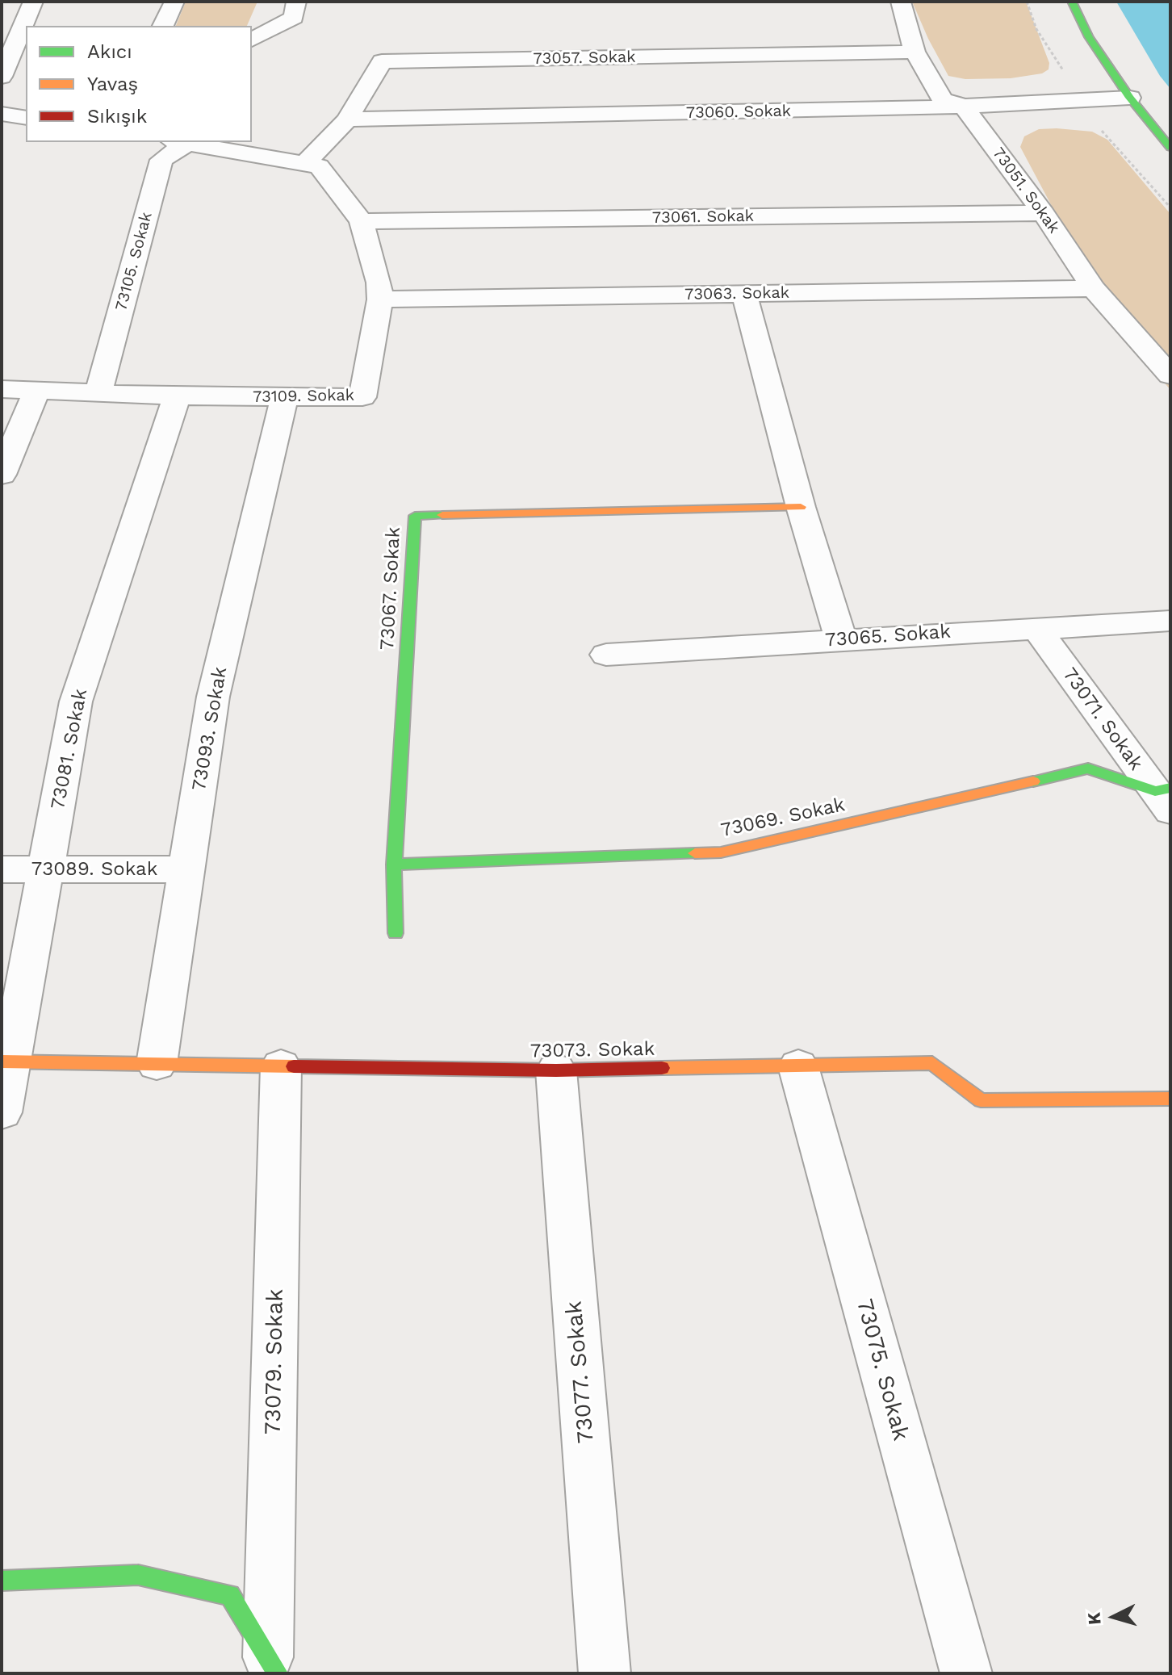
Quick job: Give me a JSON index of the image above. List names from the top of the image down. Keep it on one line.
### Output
{"streets":{"street":["73057. Sokak","73060. Sokak","73051. Sokak","73061. Sokak","73105. Sokak","73063. Sokak","73109. Sokak","73067. Sokak","73065. Sokak","73071. Sokak","73093. Sokak","73081. Sokak","73069. Sokak","73089. Sokak","73073. Sokak","73079. Sokak","73075. Sokak","73077. Sokak"]},"crossings":[["73057. Sokak","73060. Sokak"],["73057. Sokak","73051. Sokak"],["73057. Sokak","73109. Sokak"],["73060. Sokak","73051. Sokak"],["73051. Sokak","73061. Sokak"],["73051. Sokak","73063. Sokak"],["73061. Sokak","73109. Sokak"],["73105. Sokak","73109. Sokak"],["73063. Sokak","73109. Sokak"],["73109. Sokak","73093. Sokak"],["73109. Sokak","73081. Sokak"],["73067. Sokak","73069. Sokak"],["73065. Sokak","73071. Sokak"],["73071. Sokak","73069. Sokak"],["73093. Sokak","73089. Sokak"],["73093. Sokak","73073. Sokak"],["73081. Sokak","73089. Sokak"],["73081. Sokak","73073. Sokak"],["73073. Sokak","73079. Sokak"],["73073. Sokak","73075. Sokak"],["73073. Sokak","73077. Sokak"]],"legend":["Akıcı","Yavaş","Sıkışık"],"north":"left"}
